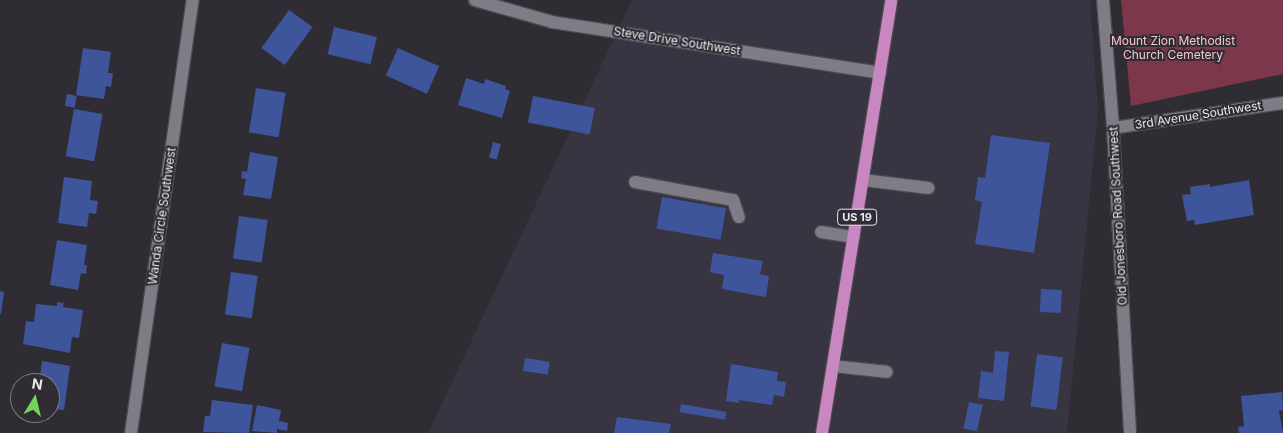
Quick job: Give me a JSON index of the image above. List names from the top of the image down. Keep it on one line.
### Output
{"streets":{"main road":["US 19"],"street":["Steve Drive Southwest","3rd Avenue Southwest","Wanda Circle Southwest","Old Jonesboro Road Southwest"]},"crossings":[["Steve Drive Southwest","US 19"],["3rd Avenue Southwest","Old Jonesboro Road Southwest"]],"parks":["Mount Zion Methodist Church Cemetery"],"north":"top"}
